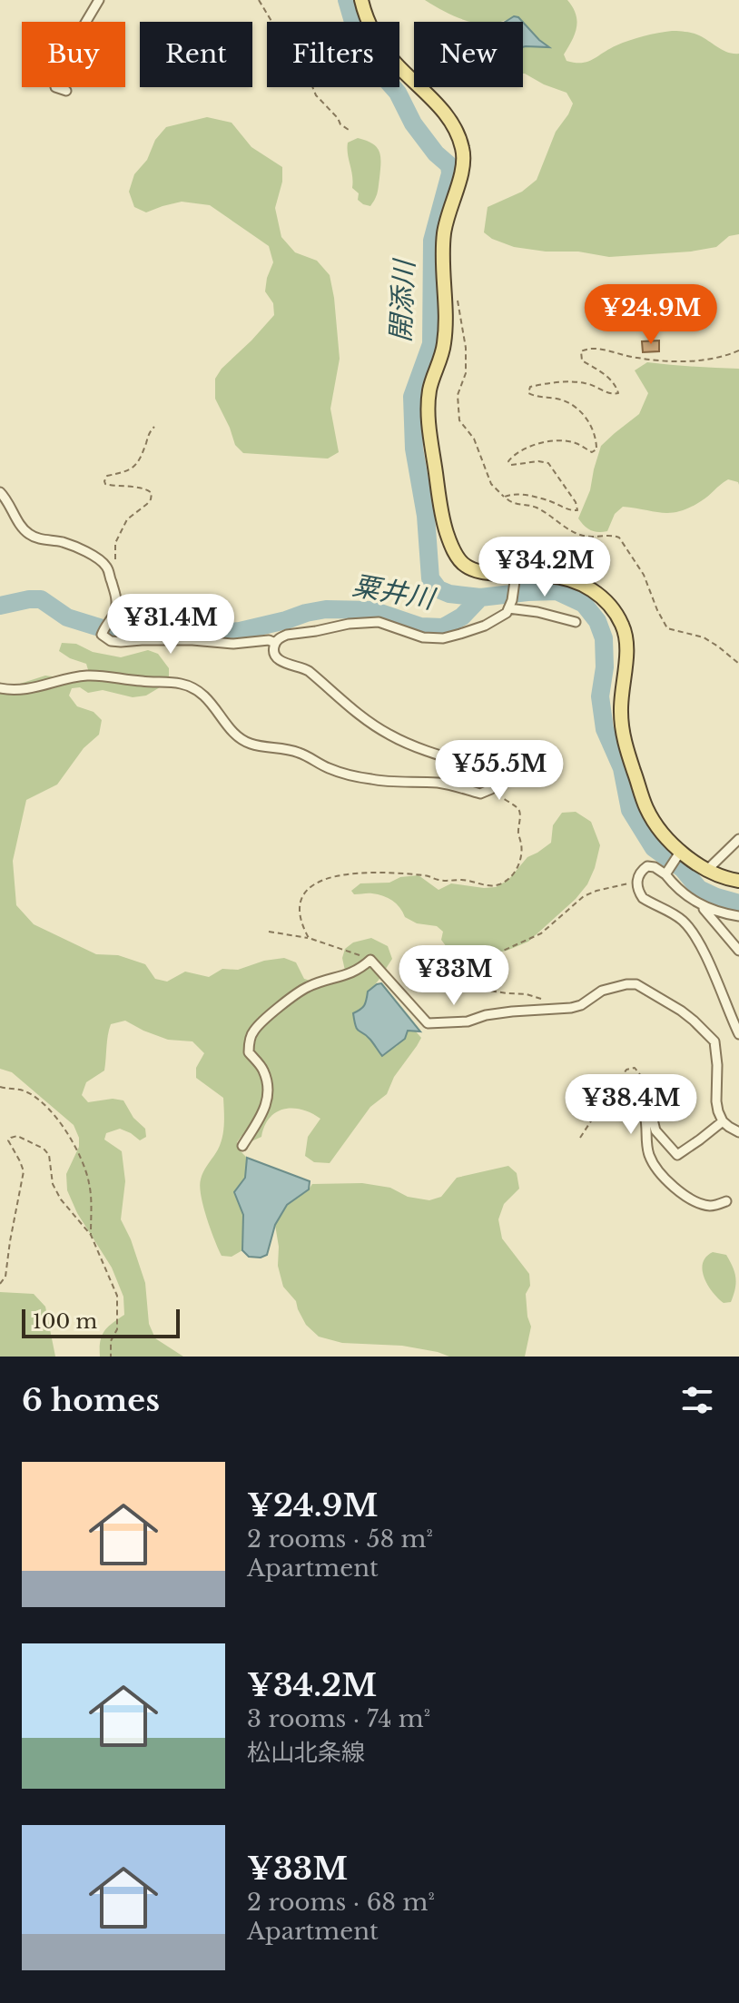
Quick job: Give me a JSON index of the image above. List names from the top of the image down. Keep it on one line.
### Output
{"water":["開添川","粟井川"],"scale_bar":"100 m","page":{"chip":["Buy","Rent","Filters","New"],"price":["¥24.9M","¥34.2M","¥31.4M","¥55.5M","¥33M","¥38.4M"],"scale":"100 m","heading":"6 homes","list":[{"name":"¥24.9M","note":"2 rooms · 58 m² · Apartment"},{"name":"¥34.2M","note":"3 rooms · 74 m² · 松山北条線"},{"name":"¥33M","note":"2 rooms · 68 m² · Apartment"}]}}
